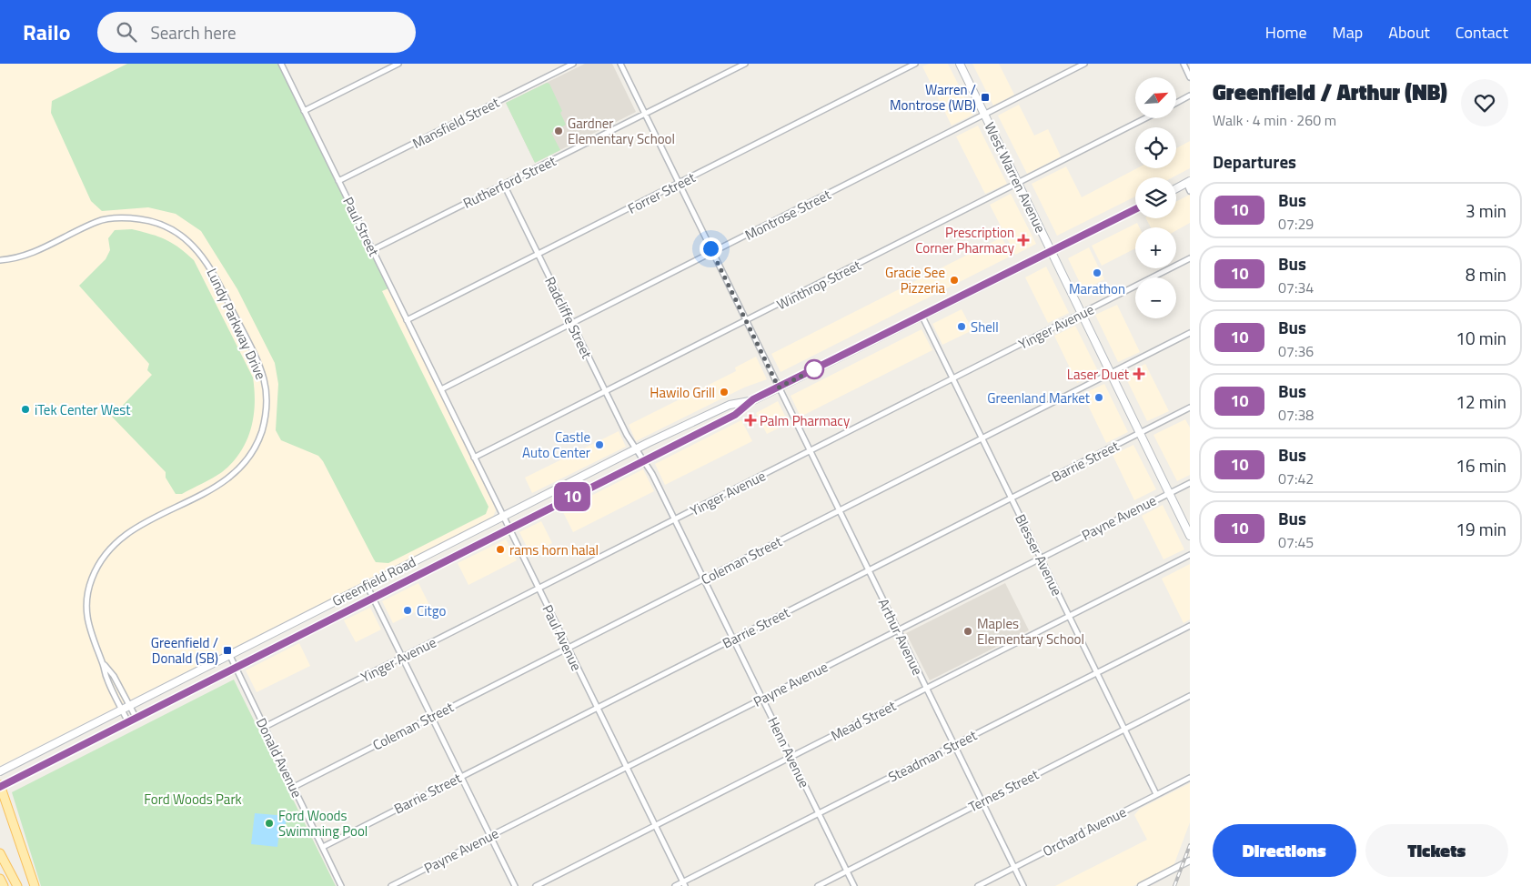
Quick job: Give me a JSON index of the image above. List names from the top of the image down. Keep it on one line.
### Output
{"streets":{"main road":["West Warren Avenue","Greenfield Road"],"street":["Mansfield Street","Rutherford Street","Forrer Street","Montrose Street","Paul Street","Winthrop Street","Radcliffe Street","Lundy Parkway Drive","Yinger Avenue","Barrie Street","Payne Avenue","Blesser Avenue","Coleman Street","Arthur Avenue","Paul Avenue","Mead Street","Henn Avenue","Steadman Street","Donald Avenue","Ternes Street","Orchard Avenue"]},"crossings":[["Mansfield Street","Paul Street"],["West Warren Avenue","Montrose Street"],["West Warren Avenue","Winthrop Street"],["West Warren Avenue","Yinger Avenue"],["West Warren Avenue","Barrie Street"],["West Warren Avenue","Payne Avenue"],["West Warren Avenue","Coleman Street"],["West Warren Avenue","Greenfield Road"],["Rutherford Street","Paul Street"],["Rutherford Street","Radcliffe Street"],["Rutherford Street","Arthur Avenue"],["Forrer Street","Paul Street"],["Forrer Street","Radcliffe Street"],["Forrer Street","Arthur Avenue"],["Montrose Street","Paul Street"],["Montrose Street","Radcliffe Street"],["Montrose Street","Arthur Avenue"],["Montrose Street","Paul Avenue"],["Paul Street","Paul Avenue"],["Winthrop Street","Radcliffe Street"],["Winthrop Street","Arthur Avenue"],["Winthrop Street","Paul Avenue"],["Radcliffe Street","Greenfield Road"],["Radcliffe Street","Henn Avenue"],["Lundy Parkway Drive","Greenfield Road"],["Yinger Avenue","Blesser Avenue"],["Yinger Avenue","Arthur Avenue"],["Yinger Avenue","Paul Avenue"],["Yinger Avenue","Henn Avenue"],["Yinger Avenue","Donald Avenue"],["Barrie Street","Blesser Avenue"],["Barrie Street","Arthur Avenue"],["Barrie Street","Paul Avenue"],["Barrie Street","Henn Avenue"],["Barrie Street","Donald Avenue"],["Payne Avenue","Blesser Avenue"],["Payne Avenue","Arthur Avenue"],["Payne Avenue","Paul Avenue"],["Payne Avenue","Henn Avenue"],["Blesser Avenue","Coleman Street"],["Blesser Avenue","Greenfield Road"],["Blesser Avenue","Mead Street"],["Blesser Avenue","Steadman Street"],["Blesser Avenue","Ternes Street"],["Blesser Avenue","Orchard Avenue"],["Coleman Street","Arthur Avenue"],["Coleman Street","Paul Avenue"],["Coleman Street","Henn Avenue"],["Coleman Street","Donald Avenue"],["Greenfield Road","Arthur Avenue"],["Greenfield Road","Paul Avenue"],["Greenfield Road","Henn Avenue"],["Greenfield Road","Donald Avenue"],["Arthur Avenue","Mead Street"],["Arthur Avenue","Steadman Street"],["Arthur Avenue","Ternes Street"],["Arthur Avenue","Orchard Avenue"],["Paul Avenue","Mead Street"],["Paul Avenue","Steadman Street"],["Mead Street","Henn Avenue"],["Henn Avenue","Steadman Street"],["Henn Avenue","Ternes Street"]],"parks":["Ford Woods Park"],"places":{"transit":["Warren / Montrose (WB)","Greenfield / Donald (SB)"],"other":["Gardner Elementary School","Marathon","Gracie See Pizzeria","Shell","Hawilo Grill","Greenland Market","iTek Center West","Castle Auto Center","rams horn halal","Citgo","Maples Elementary School","Ford Woods Swimming Pool"],"health":["Prescription Corner Pharmacy","Laser Duet","Palm Pharmacy"]},"lines":["bus line 10"],"north":"top right","page":{"header":"Railo","search":"Search here","nav":["Home","Map","About","Contact"],"on_map":"10","heading":[["Greenfield / Arthur (NB)","Walk · 4 min · 260 m"],"Departures"],"map_buttons":["+","−"],"list":[{"mark":"10","name":"Bus","note":"07:29","value":"3 min"},{"mark":"10","name":"Bus","note":"07:34","value":"8 min"},{"mark":"10","name":"Bus","note":"07:36","value":"10 min"},{"mark":"10","name":"Bus","note":"07:38","value":"12 min"},{"mark":"10","name":"Bus","note":"07:42","value":"16 min"},{"mark":"10","name":"Bus","note":"07:45","value":"19 min"}],"buttons":["Directions","Tickets"]}}
